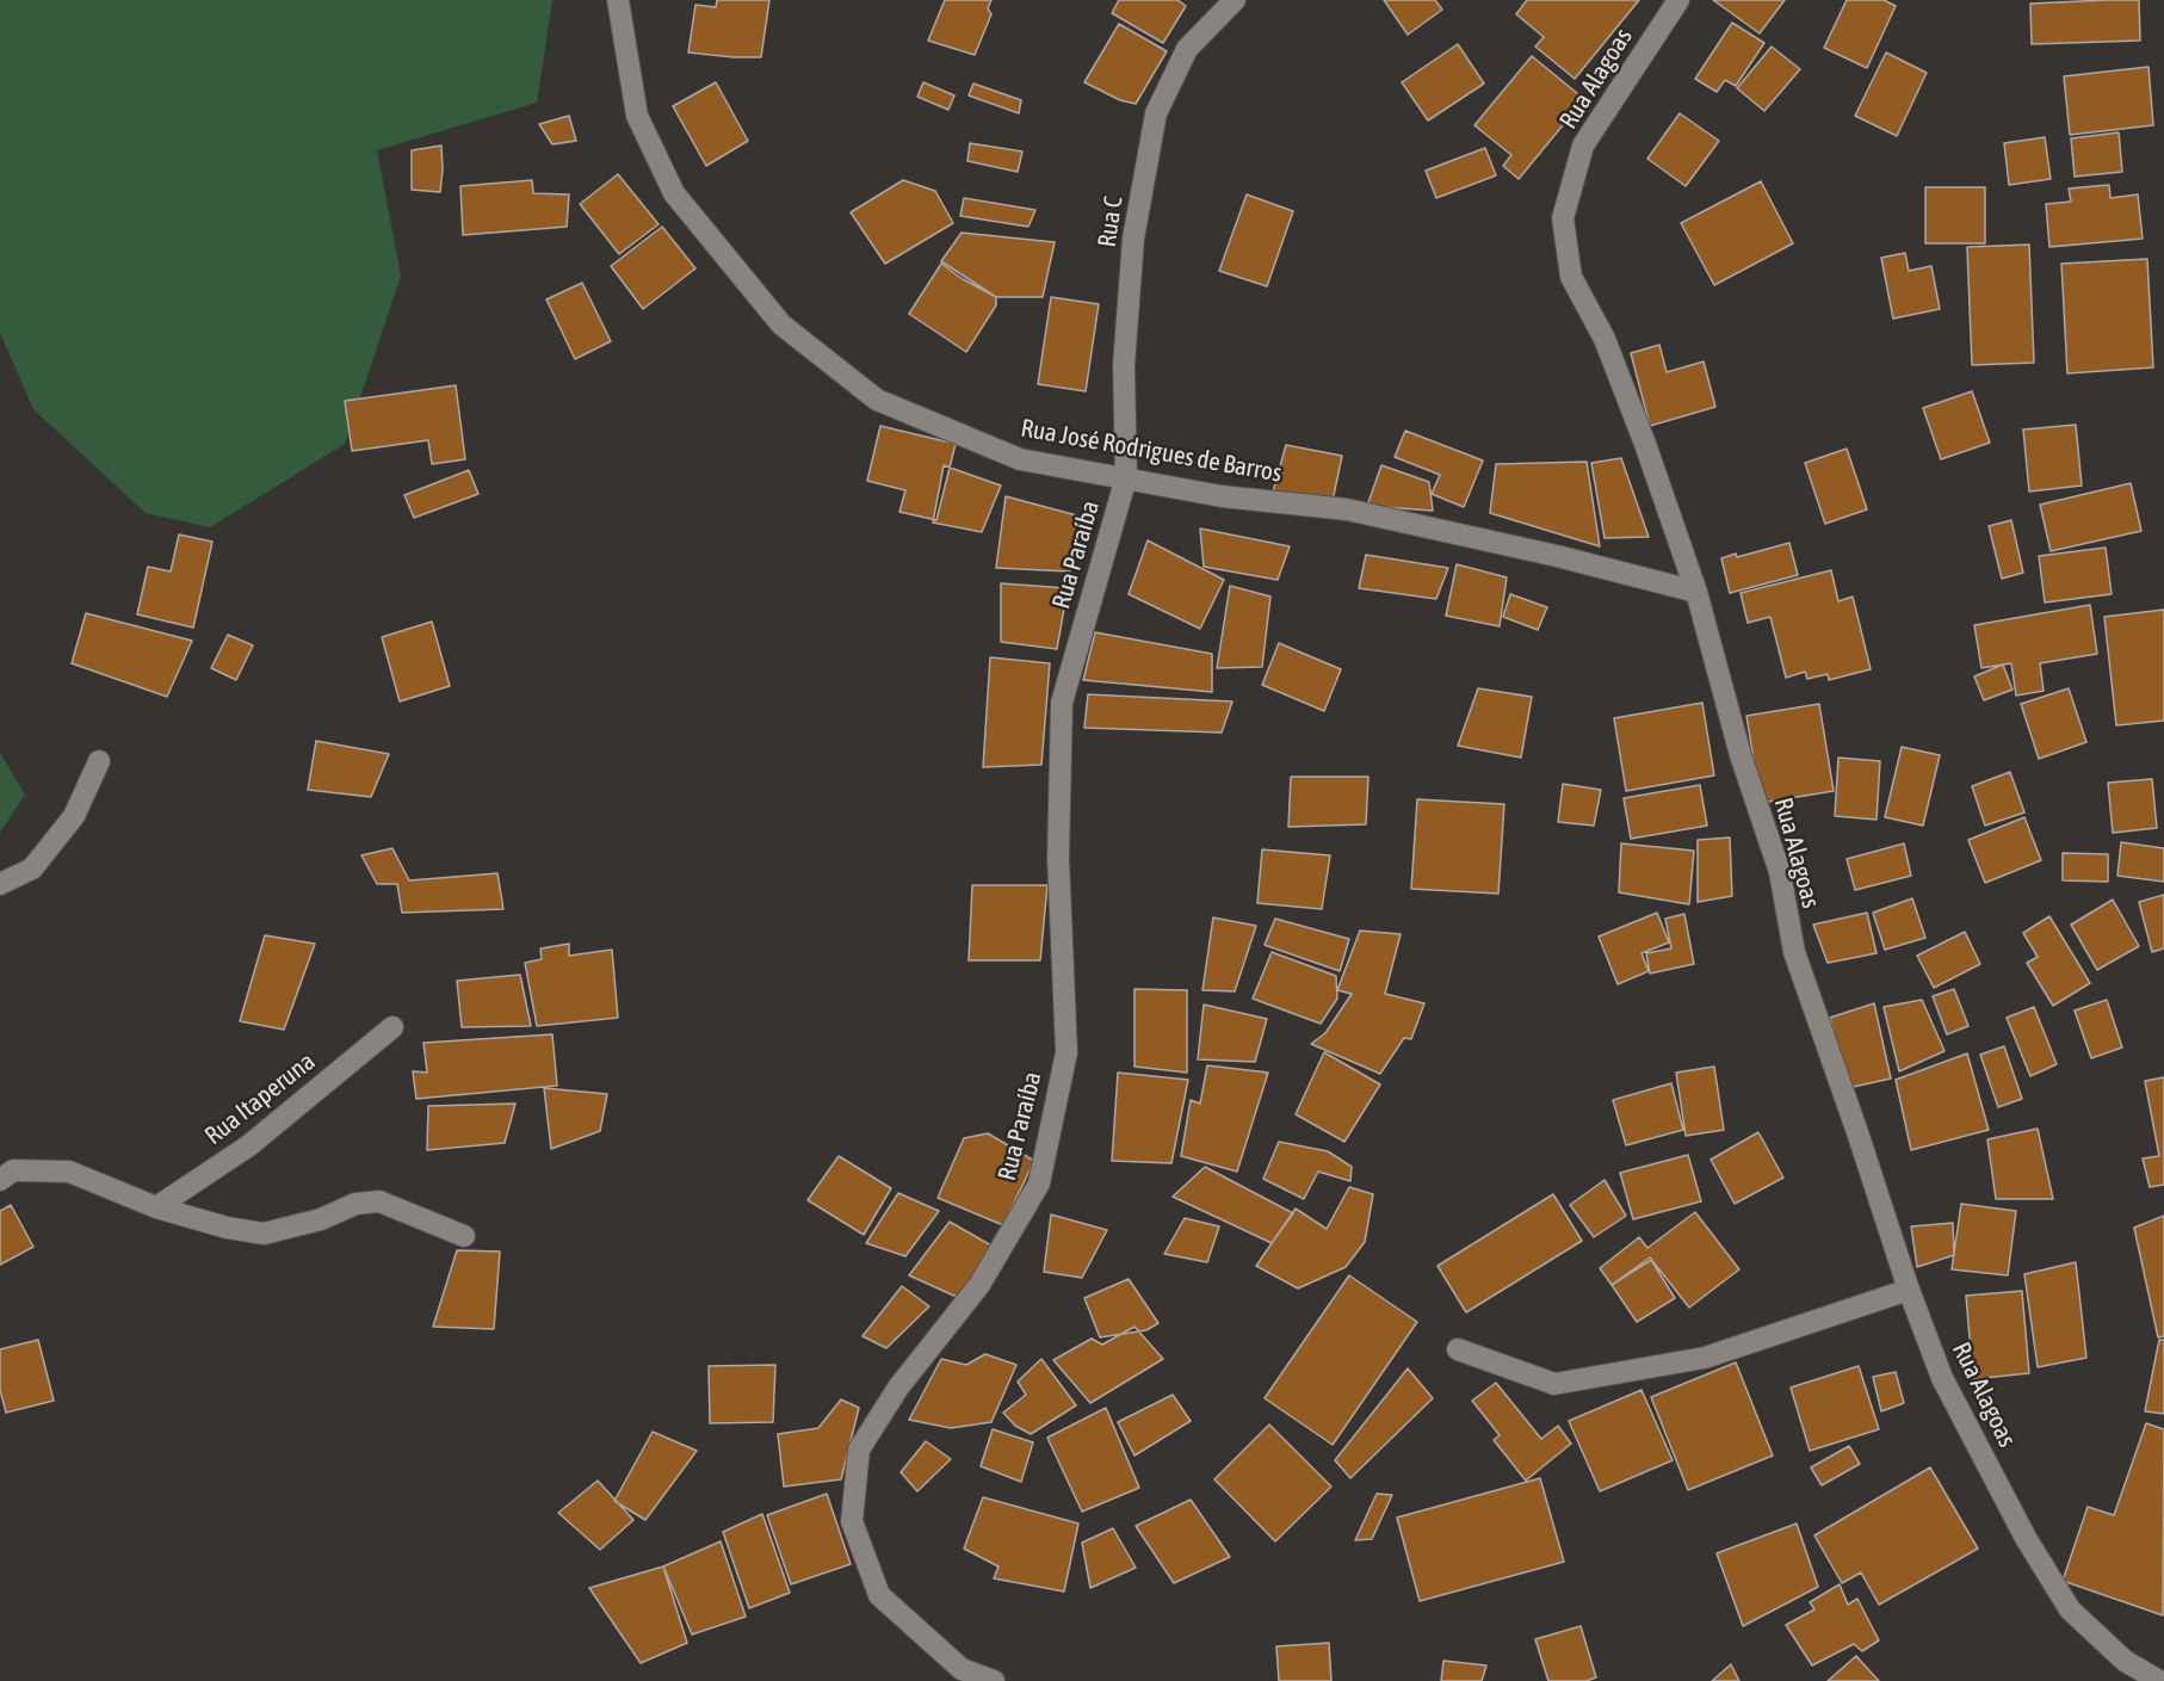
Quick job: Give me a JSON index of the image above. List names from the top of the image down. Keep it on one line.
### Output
{"streets":{"street":["Rua Alagoas","Rua C","Rua José Rodrigues de Barros","Rua Paraíba","Rua Itaperuna"]},"crossings":[["Rua Alagoas","Rua José Rodrigues de Barros"],["Rua C","Rua José Rodrigues de Barros"],["Rua C","Rua Paraíba"],["Rua José Rodrigues de Barros","Rua Paraíba"]]}
